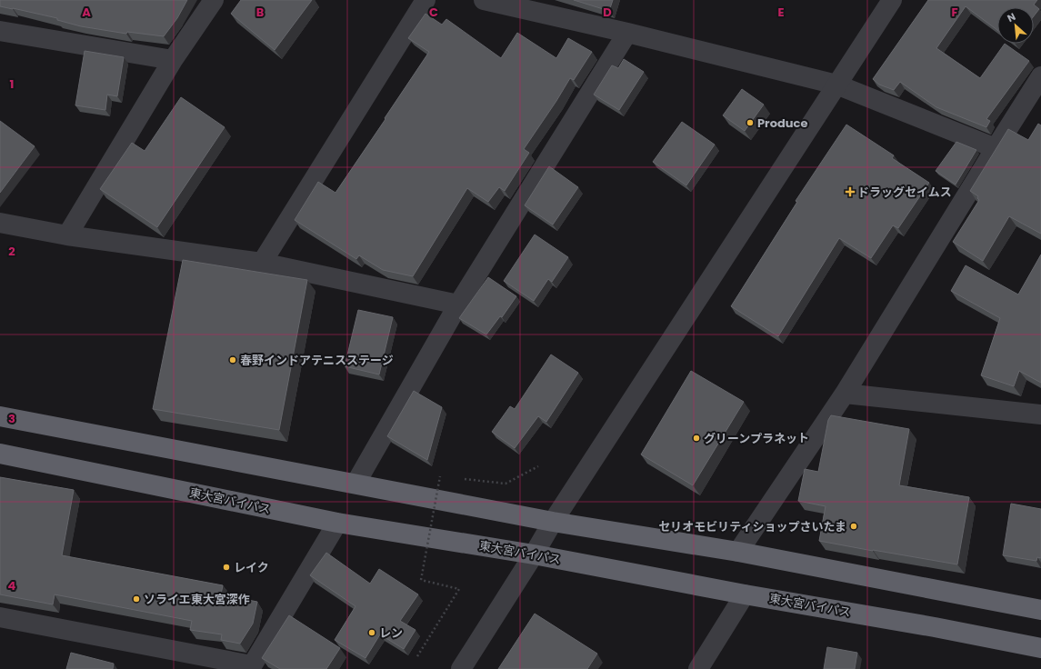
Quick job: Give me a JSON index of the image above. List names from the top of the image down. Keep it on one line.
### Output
{"streets":{"highway":["東大宮バイパス"]},"places":{"other":["Produce","春野インドアテニスステージ","グリーンプラネット","セリオモビリティショップさいたま","レイク","ソライエ東大宮深作","レン"],"health":["ドラッグセイムス"]},"north":"top left","grid":{"columns":["A","B","C","D","E","F"],"rows":["1","2","3","4"]}}
